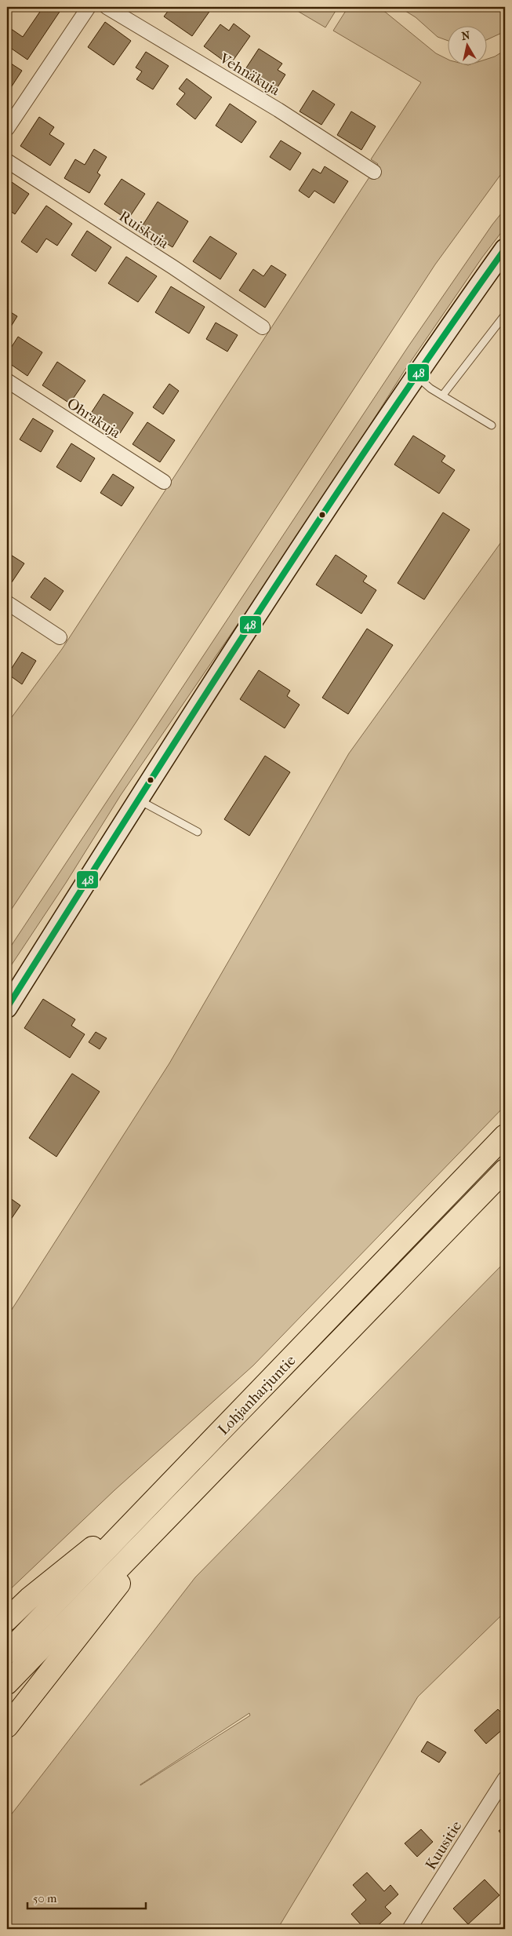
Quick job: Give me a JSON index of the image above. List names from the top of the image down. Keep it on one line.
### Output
{"streets":{"highway":["Lohjanharjuntie"],"street":["Vehnäkuja","Ruiskuja","Ohrakuja","Kuusitie"]},"lines":["transit line 48"],"scale_bar":"50 m","north":"top"}
